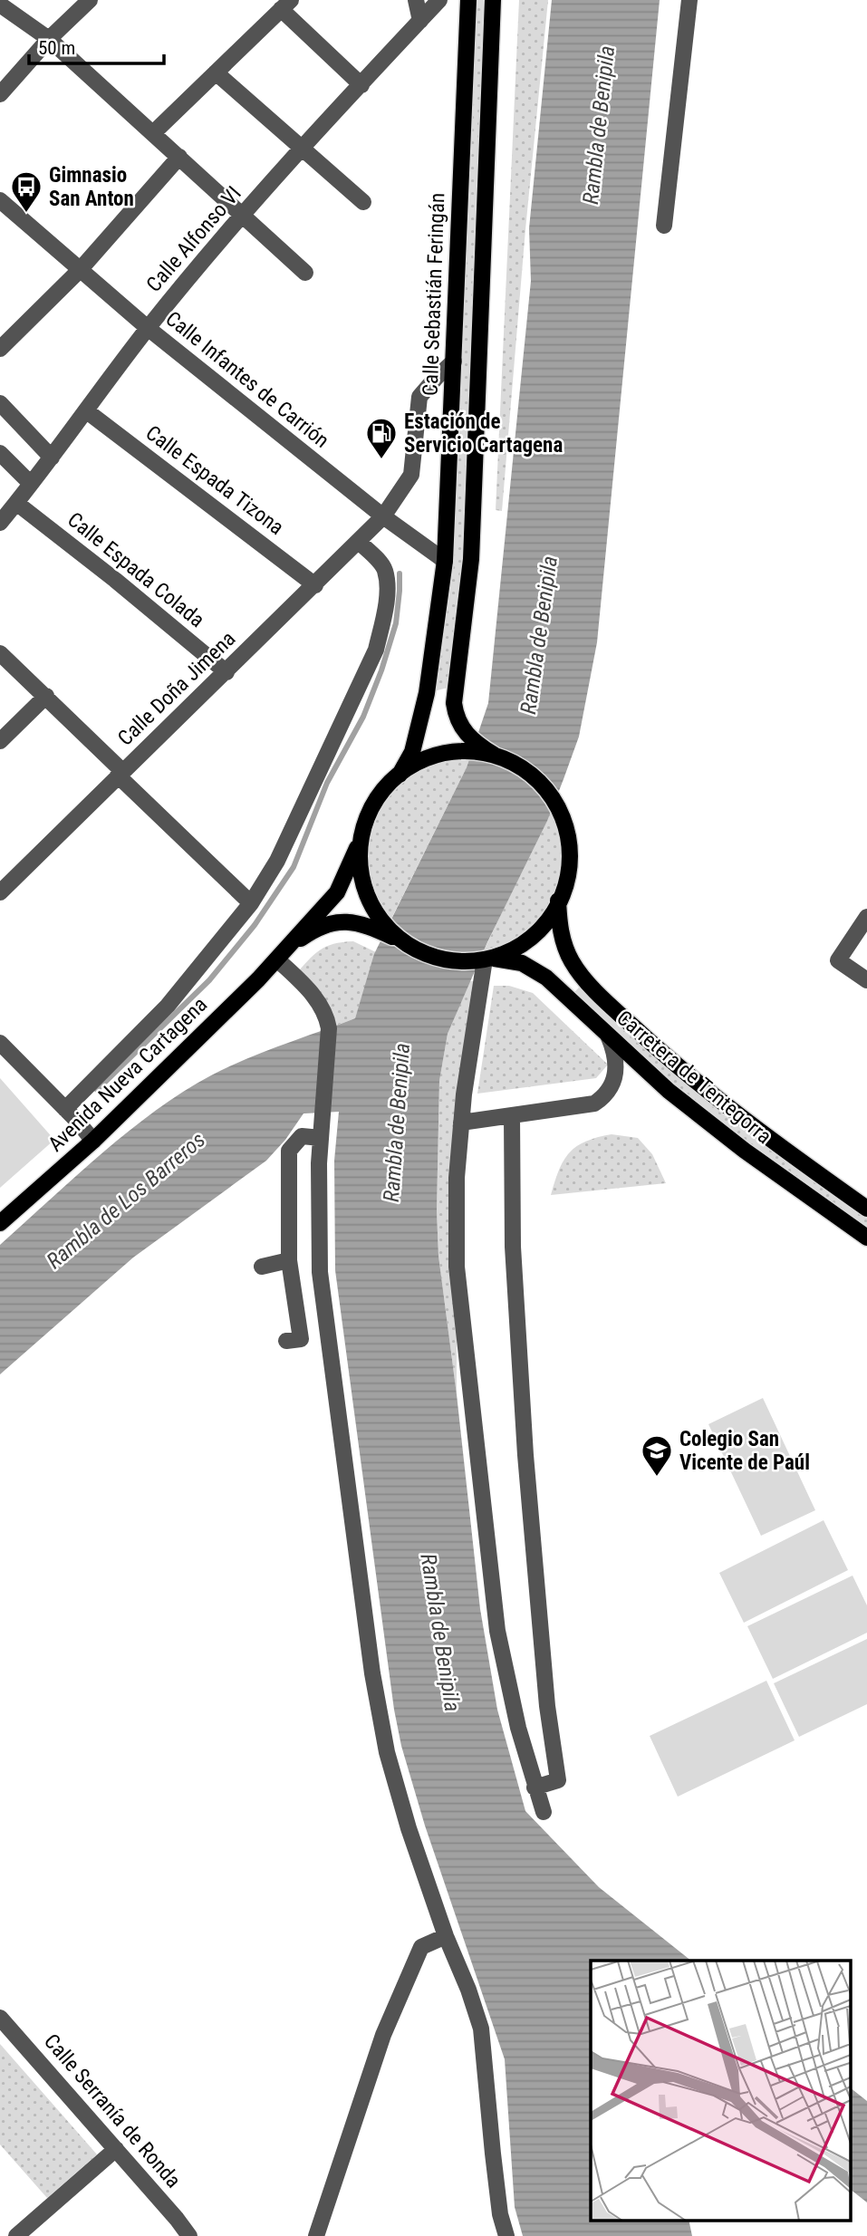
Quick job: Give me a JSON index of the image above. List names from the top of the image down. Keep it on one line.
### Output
{"streets":{"main road":["Calle Sebastián Feringán","Avenida Nueva Cartagena","Carretera de Tentegorra"],"street":["Calle Alfonso VI","Calle Infantes de Carrión","Calle Espada Tizona","Calle Espada Colada","Calle Doña Jimena","Calle Serranía de Ronda"]},"crossings":[["Calle Alfonso VI","Calle Infantes de Carrión"],["Calle Alfonso VI","Calle Espada Tizona"],["Calle Alfonso VI","Calle Espada Colada"],["Calle Sebastián Feringán","Calle Infantes de Carrión"],["Calle Sebastián Feringán","Calle Doña Jimena"],["Calle Sebastián Feringán","Avenida Nueva Cartagena"],["Calle Sebastián Feringán","Carretera de Tentegorra"],["Calle Infantes de Carrión","Calle Doña Jimena"],["Calle Espada Tizona","Calle Doña Jimena"],["Calle Espada Colada","Calle Doña Jimena"],["Avenida Nueva Cartagena","Carretera de Tentegorra"]],"water":["Rambla de Benipila","Rambla de Los Barreros"],"places":{"bus stop":["Gimnasio San Anton"],"fuel station":["Estación de Servicio Cartagena"],"school or university":["Colegio San Vicente de Paúl"]},"scale_bar":"50 m"}
